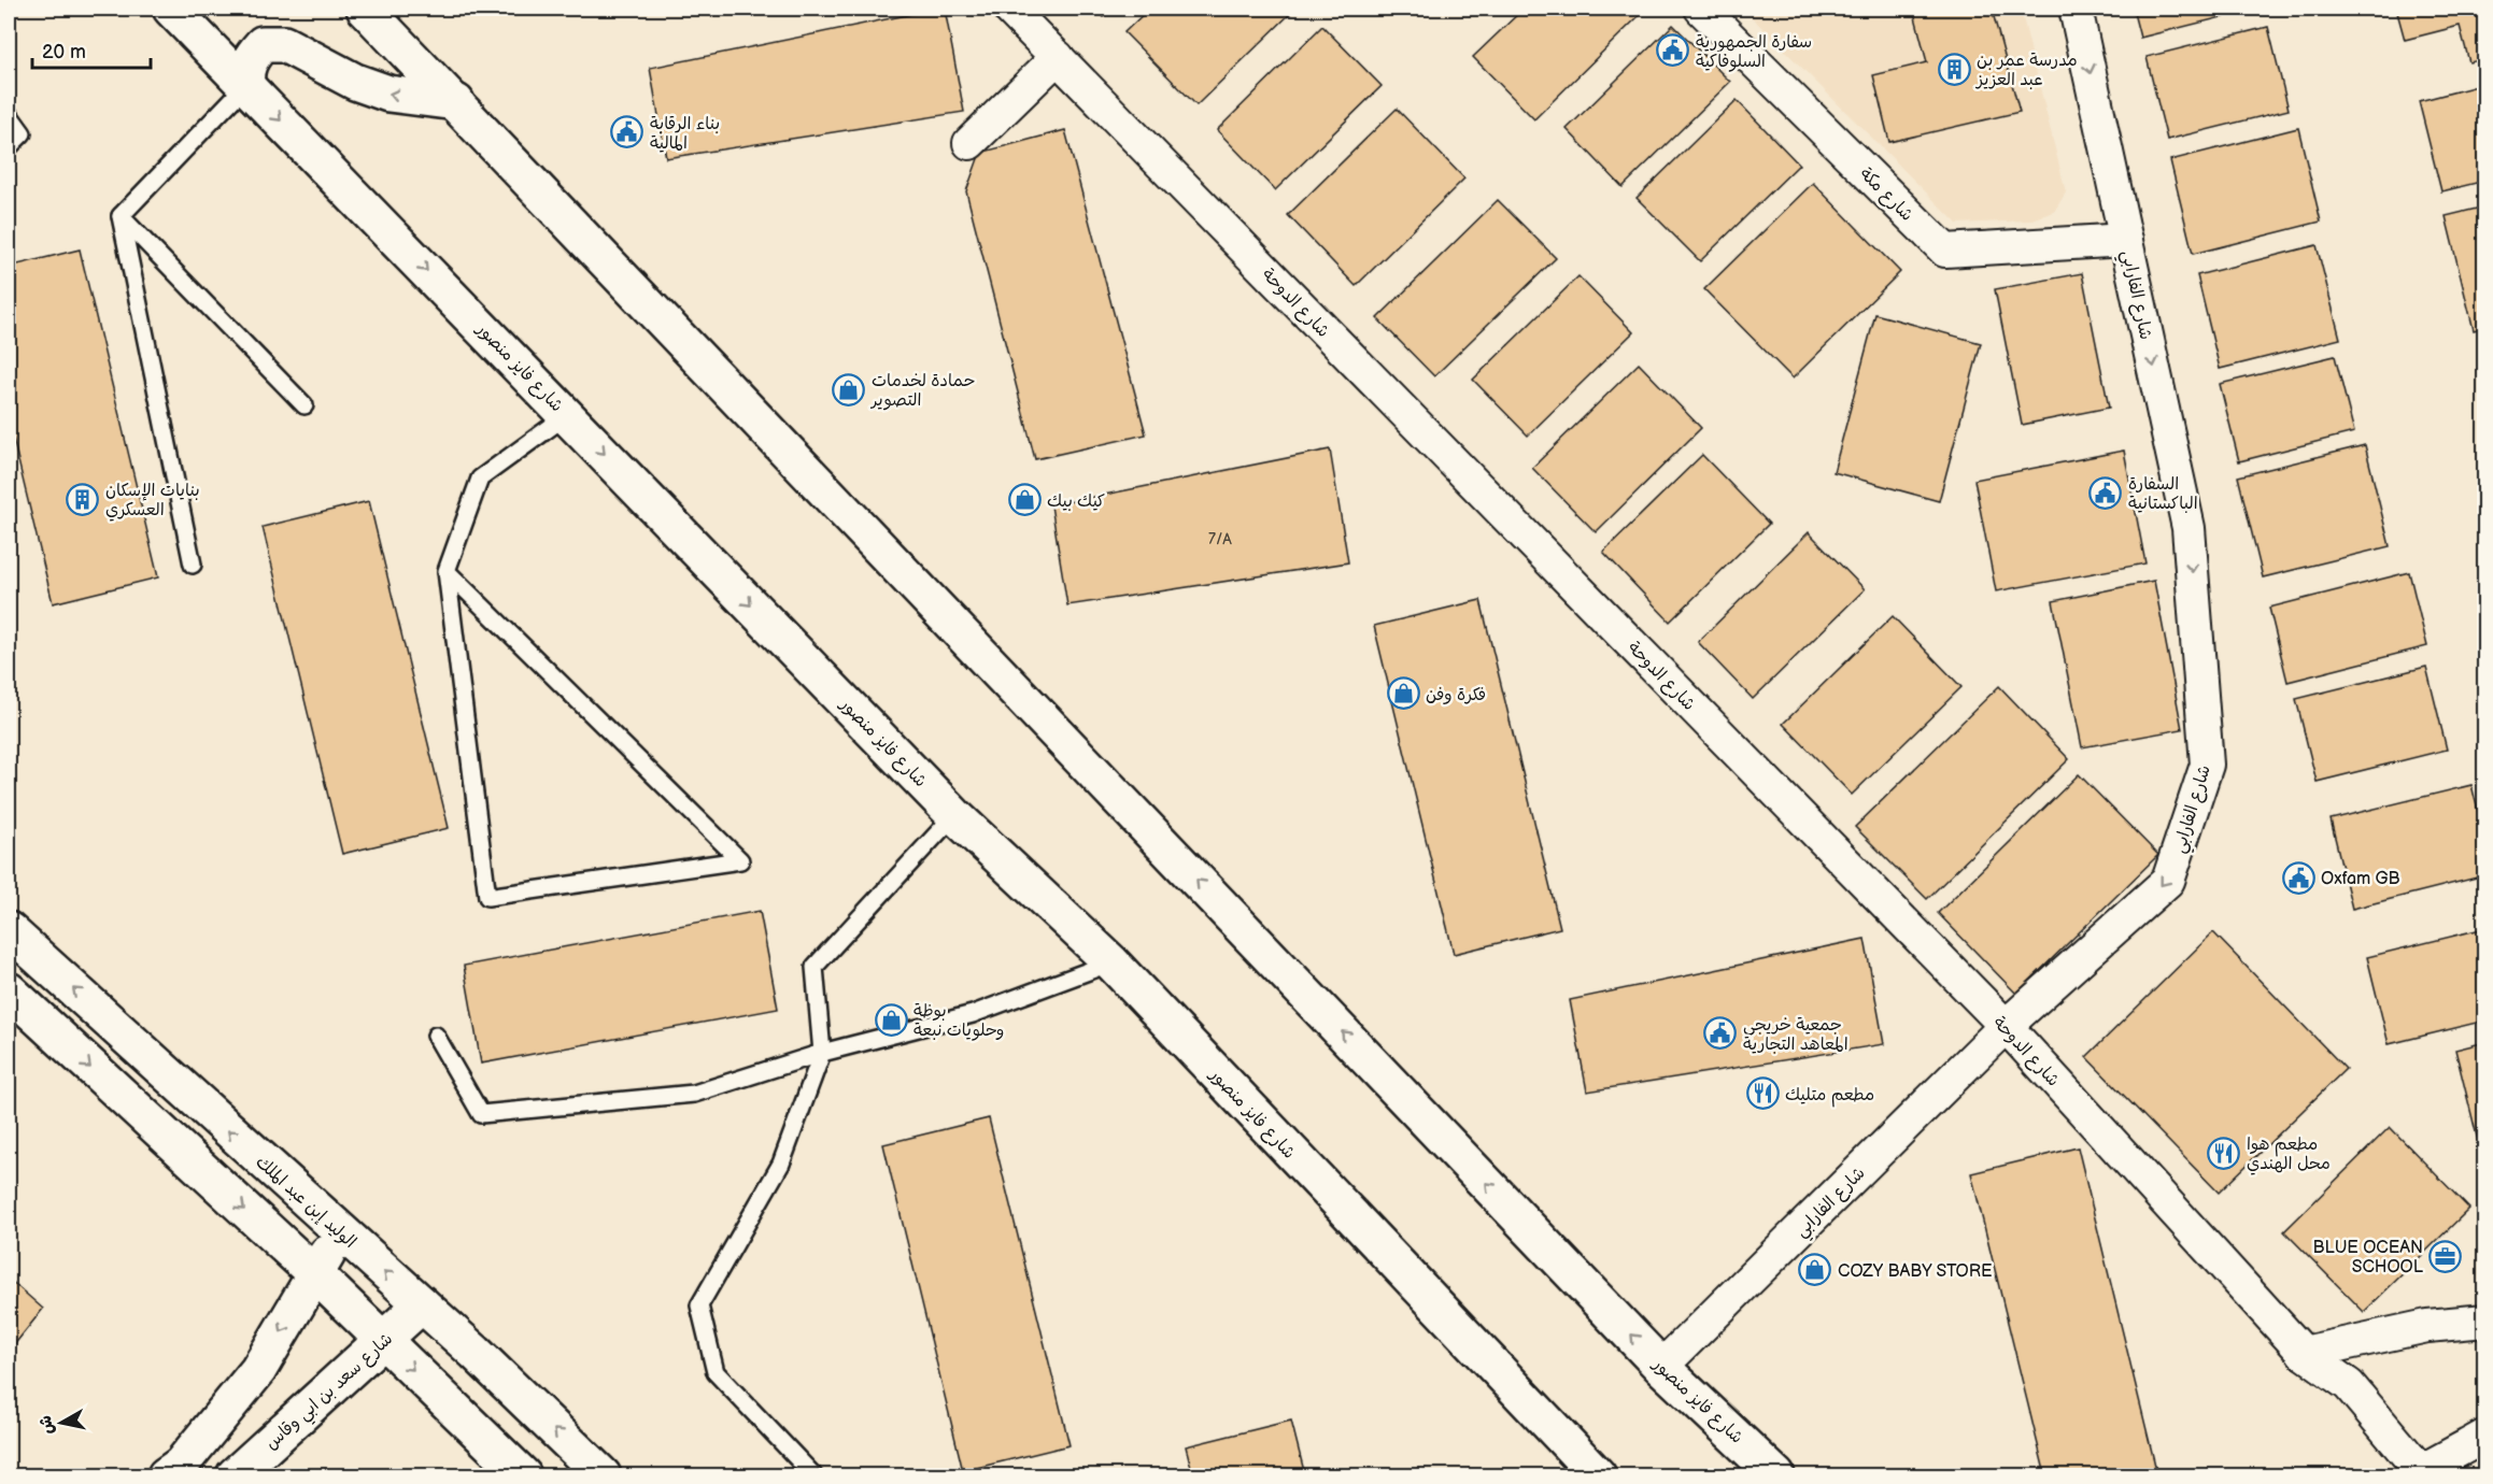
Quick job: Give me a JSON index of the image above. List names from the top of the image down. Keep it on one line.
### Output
{"streets":{"main road":["شارع فايز منصور","الوليد إبن عبد الملك","شارع سعد بن ابي وقاس"],"street":["شارع مكة","شارع الفارابي","شارع الدوحة"]},"crossings":[["شارع مكة","شارع الفارابي"],["شارع الفارابي","شارع الدوحة"],["شارع الفارابي","شارع فايز منصور"],["الوليد إبن عبد الملك","شارع سعد بن ابي وقاس"]],"one_way":["شارع الفارابي"],"places":{"public building":["سفارة الجمهورية السلوفاكية","بناء الرقابة المالية","السفارة الباكستانية","Oxfam GB","جمعية خريجي المعاهد التجارية"],"building":["مدرسة عمر بن عبد العزيز","بنايات الإسكان العسكري"],"shop":["حمادة لخدمات التصوير","كيك بيك","فكرة وفن","بوظة وحلويات نبعة","COZY BABY STORE"],"restaurant":["مطعم متليك","مطعم هوا محل الهندي"],"office":["BLUE OCEAN SCHOOL"]},"house_numbers":["7/A"],"scale_bar":"20 m","north":"left"}
